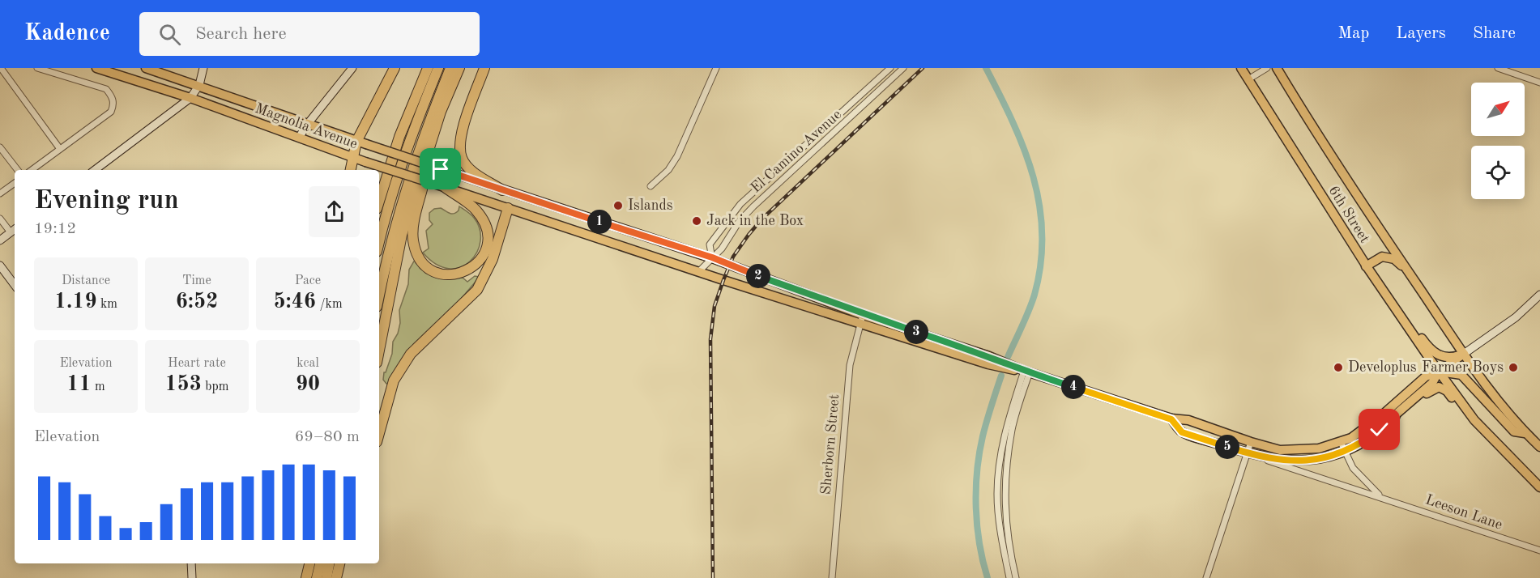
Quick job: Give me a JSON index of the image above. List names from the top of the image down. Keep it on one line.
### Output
{"streets":{"main road":["Magnolia Avenue","6th Street"],"street":["El Camino Avenue","Sherborn Street","Leeson Lane"]},"crossings":[["Magnolia Avenue","El Camino Avenue"],["Magnolia Avenue","6th Street"],["Magnolia Avenue","Sherborn Street"],["Magnolia Avenue","Leeson Lane"]],"places":["Islands","Jack in the Box","Developlus","Farmer Boys"],"north":"top right","page":{"header":"Kadence","search":"Search here","nav":["Map","Layers","Share"],"heading":["Evening run","19:12"],"pins":["1","2","3","4","5"],"stats":[["Distance","1.19 km"],["Time","6:52"],["Pace","5:46 /km"],["Elevation","11 m"],["Heart rate","153 bpm"],["kcal","90"]],"chart":["Elevation","69–80 m"]}}
